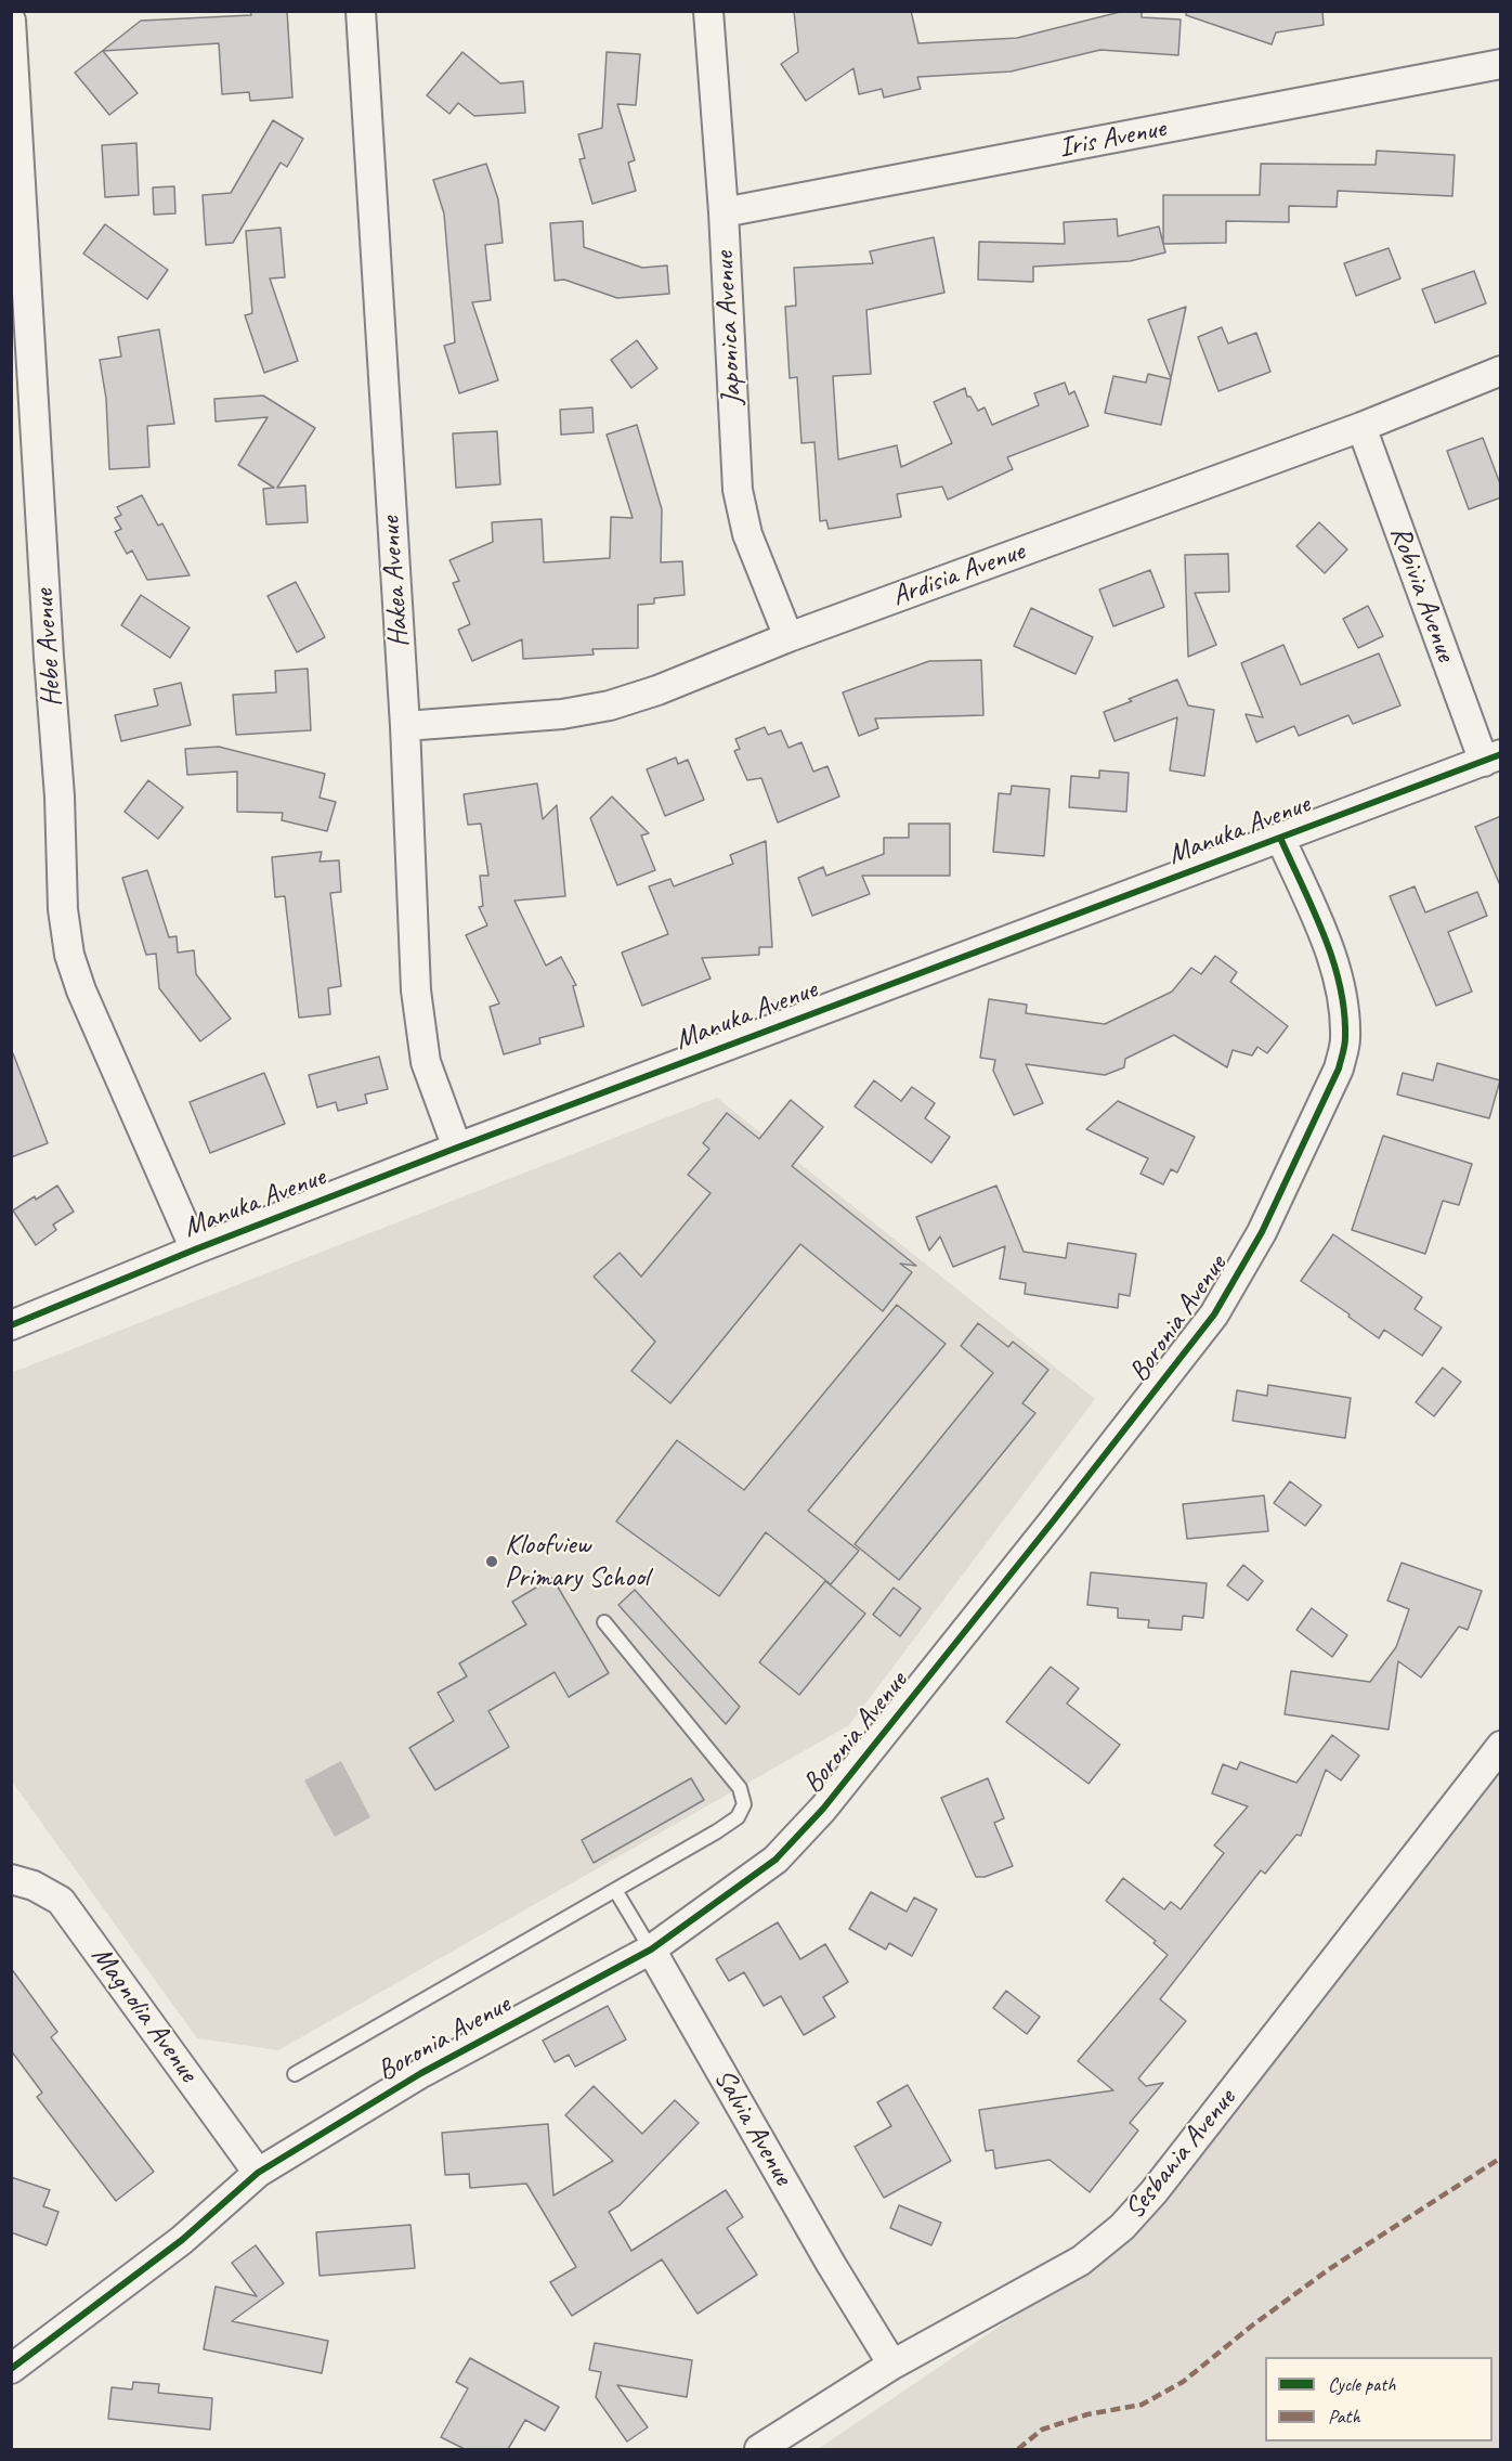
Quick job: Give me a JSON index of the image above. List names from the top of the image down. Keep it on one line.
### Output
{"streets":{"street":["Iris Avenue","Japonica Avenue","Ardisia Avenue","Hakea Avenue","Robivia Avenue","Hebe Avenue","Manuka Avenue","Boronia Avenue","Magnolia Avenue","Salvia Avenue","Sesbania Avenue"]},"crossings":[["Iris Avenue","Japonica Avenue"],["Japonica Avenue","Ardisia Avenue"],["Ardisia Avenue","Hakea Avenue"],["Ardisia Avenue","Robivia Avenue"],["Hakea Avenue","Manuka Avenue"],["Robivia Avenue","Manuka Avenue"],["Hebe Avenue","Manuka Avenue"],["Manuka Avenue","Boronia Avenue"],["Boronia Avenue","Magnolia Avenue"],["Boronia Avenue","Salvia Avenue"],["Salvia Avenue","Sesbania Avenue"]],"places":["Kloofview Primary School"],"legend":["Cycle path","Path"]}
